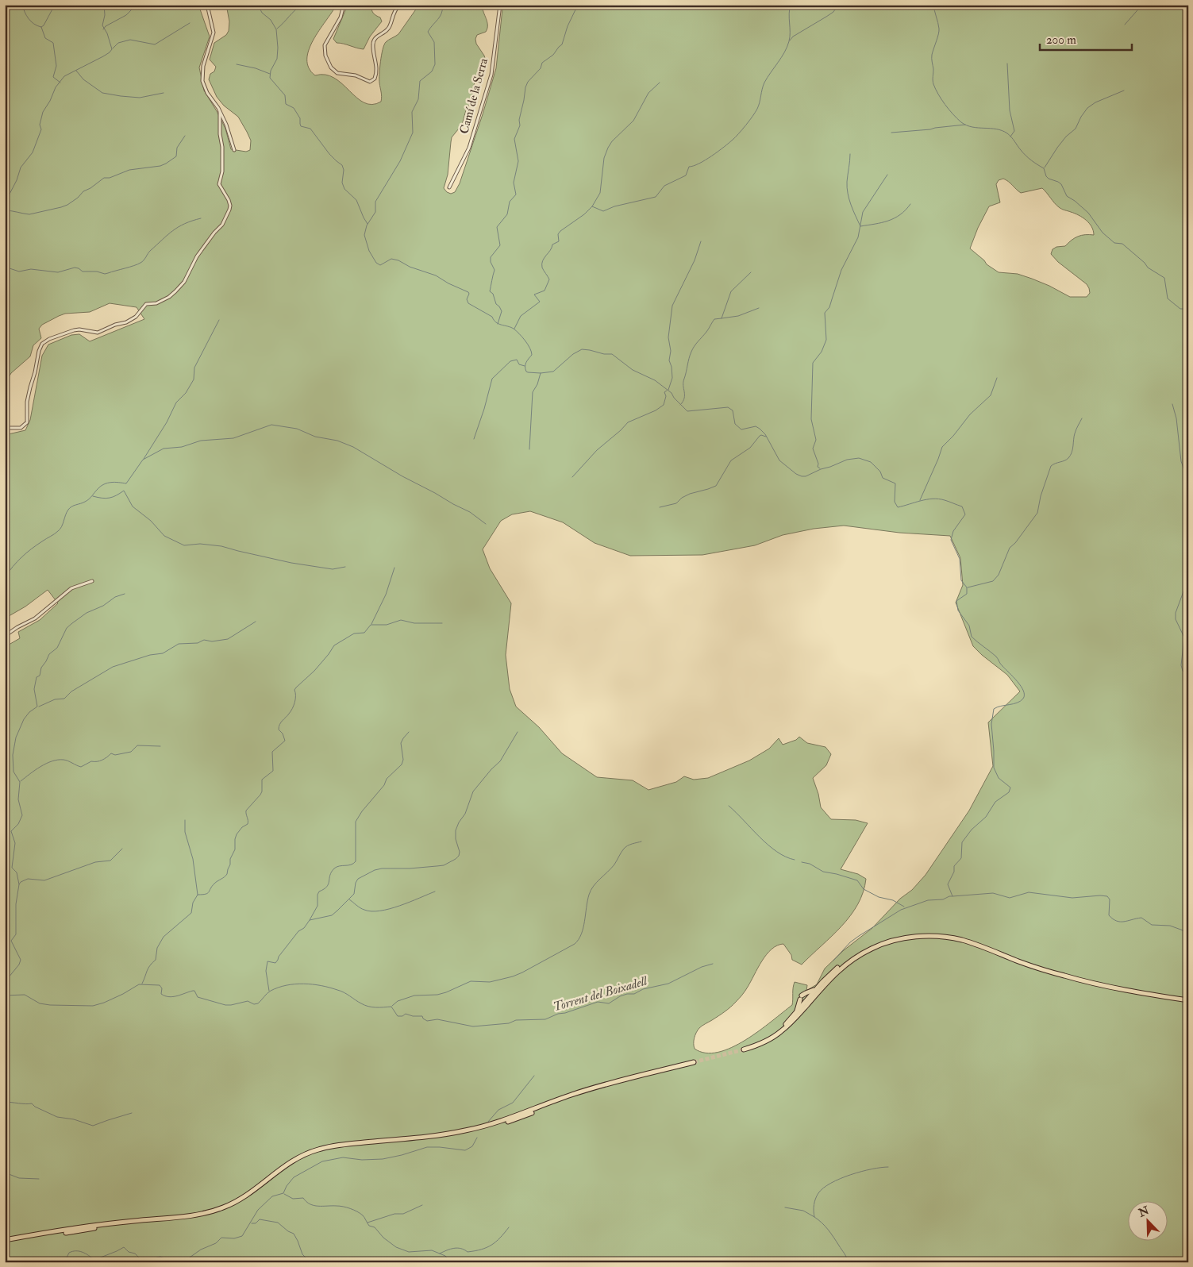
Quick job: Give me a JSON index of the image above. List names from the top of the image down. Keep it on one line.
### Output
{"streets":{"street":["Camí de la Serra"]},"water":["Torrent del Boixadell"],"scale_bar":"200 m","north":"top left"}
